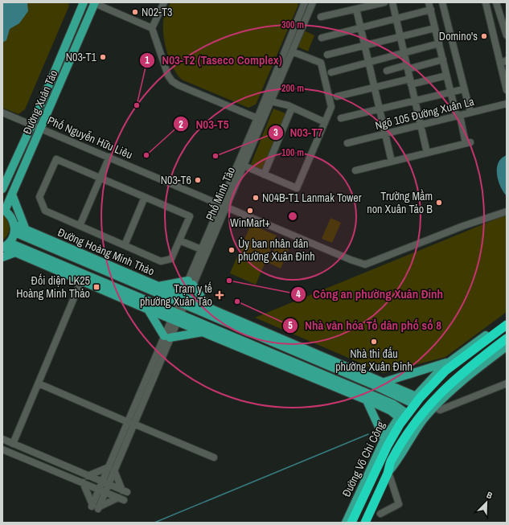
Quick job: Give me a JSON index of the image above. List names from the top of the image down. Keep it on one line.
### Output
{"streets":{"highway":["Đường Võ Chí Công"],"main road":["Đường Xuân Tảo","Đường Hoàng Minh Thảo"],"street":["Ngõ 105 Đường Xuân La","Phố Nguyễn Hữu Liêu","Phố Minh Tảo"]},"crossings":[["Đường Xuân Tảo","Phố Nguyễn Hữu Liêu"],["Phố Nguyễn Hữu Liêu","Phố Minh Tảo"],["Phố Minh Tảo","Đường Hoàng Minh Thảo"],["Đường Hoàng Minh Thảo","Đường Võ Chí Công"]],"places":{"other":["N02-T3","Domino's","N03-T1","N03-T2 (Taseco Complex)","N03-T5","N03-T7","N03-T6","N04B-T1 Lanmak Tower","Trường Mầm non Xuân Tảo B","WinMart+","Ủy ban nhân dân phường Xuân Đỉnh","Công an phường Xuân Đỉnh","Nhà văn hóa Tổ dân phố số 8","Nhà thi đấu phường Xuân Đỉnh"],"transit":["Đối diện LK25 Hoàng Minh Thảo"],"health":["Trạm y tế phường Xuân Tảo"]},"north":"top right","rings":["300 m","200 m","100 m"]}
